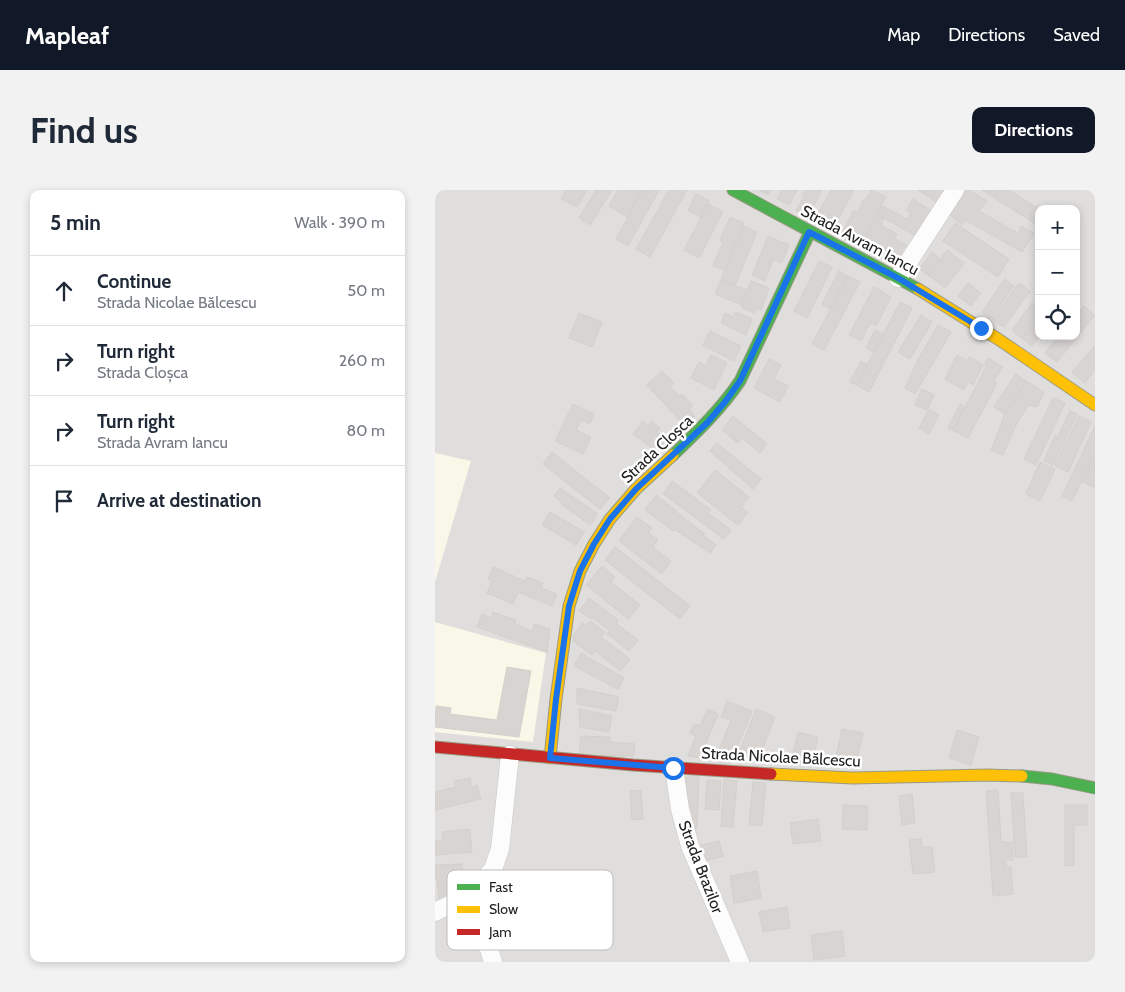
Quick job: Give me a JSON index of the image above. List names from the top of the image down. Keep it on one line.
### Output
{"streets":{"street":["Strada Avram Iancu","Strada Cloșca","Strada Nicolae Bălcescu","Strada Brazilor"]},"crossings":[["Strada Avram Iancu","Strada Cloșca"],["Strada Cloșca","Strada Nicolae Bălcescu"],["Strada Nicolae Bălcescu","Strada Brazilor"]],"legend":["Fast","Slow","Jam"],"page":{"header":"Mapleaf","nav":["Map","Directions","Saved"],"buttons":"Directions","title":"Find us","heading":["5 min","Walk · 390 m"],"map_buttons":["+","−"],"list":[["Continue","Strada Nicolae Bălcescu","50 m"],["Turn right","Strada Cloșca","260 m"],["Turn right","Strada Avram Iancu","80 m"],"Arrive at destination"]}}
